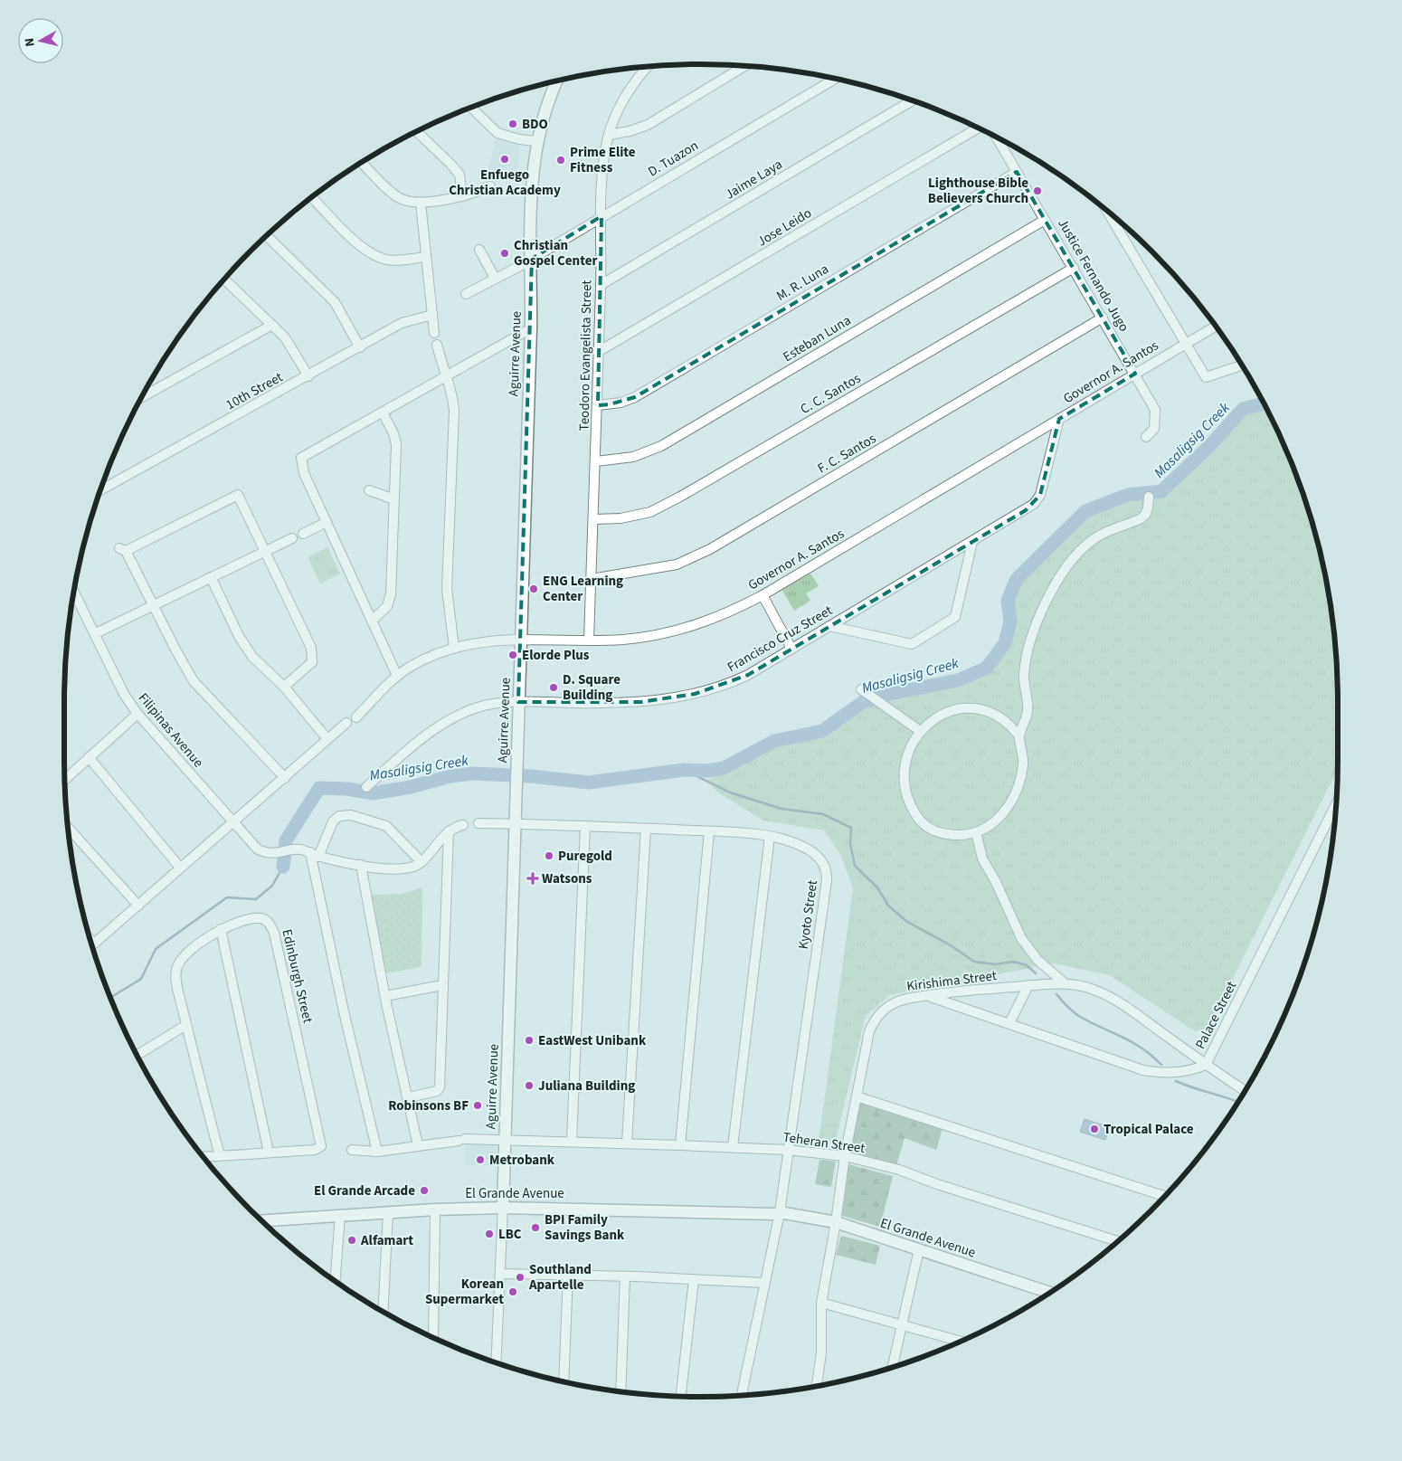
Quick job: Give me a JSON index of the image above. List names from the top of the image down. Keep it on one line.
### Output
{"streets":{"street":["D. Tuazon","Jaime Laya","Jose Leido","Justice Fernando Jugo","M. R. Luna","Esteban Luna","Aguirre Avenue","Teodoro Evangelista Street","Governor A. Santos","10th Street","C. C. Santos","F. C. Santos","Francisco Cruz Street","Filipinas Avenue","Kyoto Street","Edinburgh Street","Kirishima Street","Palace Street","Teheran Street","El Grande Avenue"]},"crossings":[["D. Tuazon","Aguirre Avenue"],["D. Tuazon","Teodoro Evangelista Street"],["Jaime Laya","Teodoro Evangelista Street"],["Jose Leido","Teodoro Evangelista Street"],["Justice Fernando Jugo","M. R. Luna"],["Justice Fernando Jugo","Esteban Luna"],["Justice Fernando Jugo","Governor A. Santos"],["Justice Fernando Jugo","C. C. Santos"],["Justice Fernando Jugo","F. C. Santos"],["M. R. Luna","Teodoro Evangelista Street"],["Esteban Luna","Teodoro Evangelista Street"],["Aguirre Avenue","Governor A. Santos"],["Aguirre Avenue","Francisco Cruz Street"],["Aguirre Avenue","Kyoto Street"],["Aguirre Avenue","Teheran Street"],["Aguirre Avenue","El Grande Avenue"],["Teodoro Evangelista Street","Governor A. Santos"],["Teodoro Evangelista Street","C. C. Santos"],["Teodoro Evangelista Street","F. C. Santos"],["Governor A. Santos","Francisco Cruz Street"],["Kyoto Street","Teheran Street"],["Kyoto Street","El Grande Avenue"],["Kirishima Street","Palace Street"],["Kirishima Street","Teheran Street"],["Kirishima Street","El Grande Avenue"]],"water":["Masaligsig Creek"],"places":{"other":["BDO","Enfuego Christian Academy","Prime Elite Fitness","Lighthouse Bible Believers Church","Christian Gospel Center","ENG Learning Center","Elorde Plus","D. Square Building","Puregold","EastWest Unibank","Juliana Building","Robinsons BF","Tropical Palace","Metrobank","El Grande Arcade","BPI Family Savings Bank","LBC","Alfamart","Southland Apartelle","Korean Supermarket"],"health":["Watsons"]},"north":"left"}
